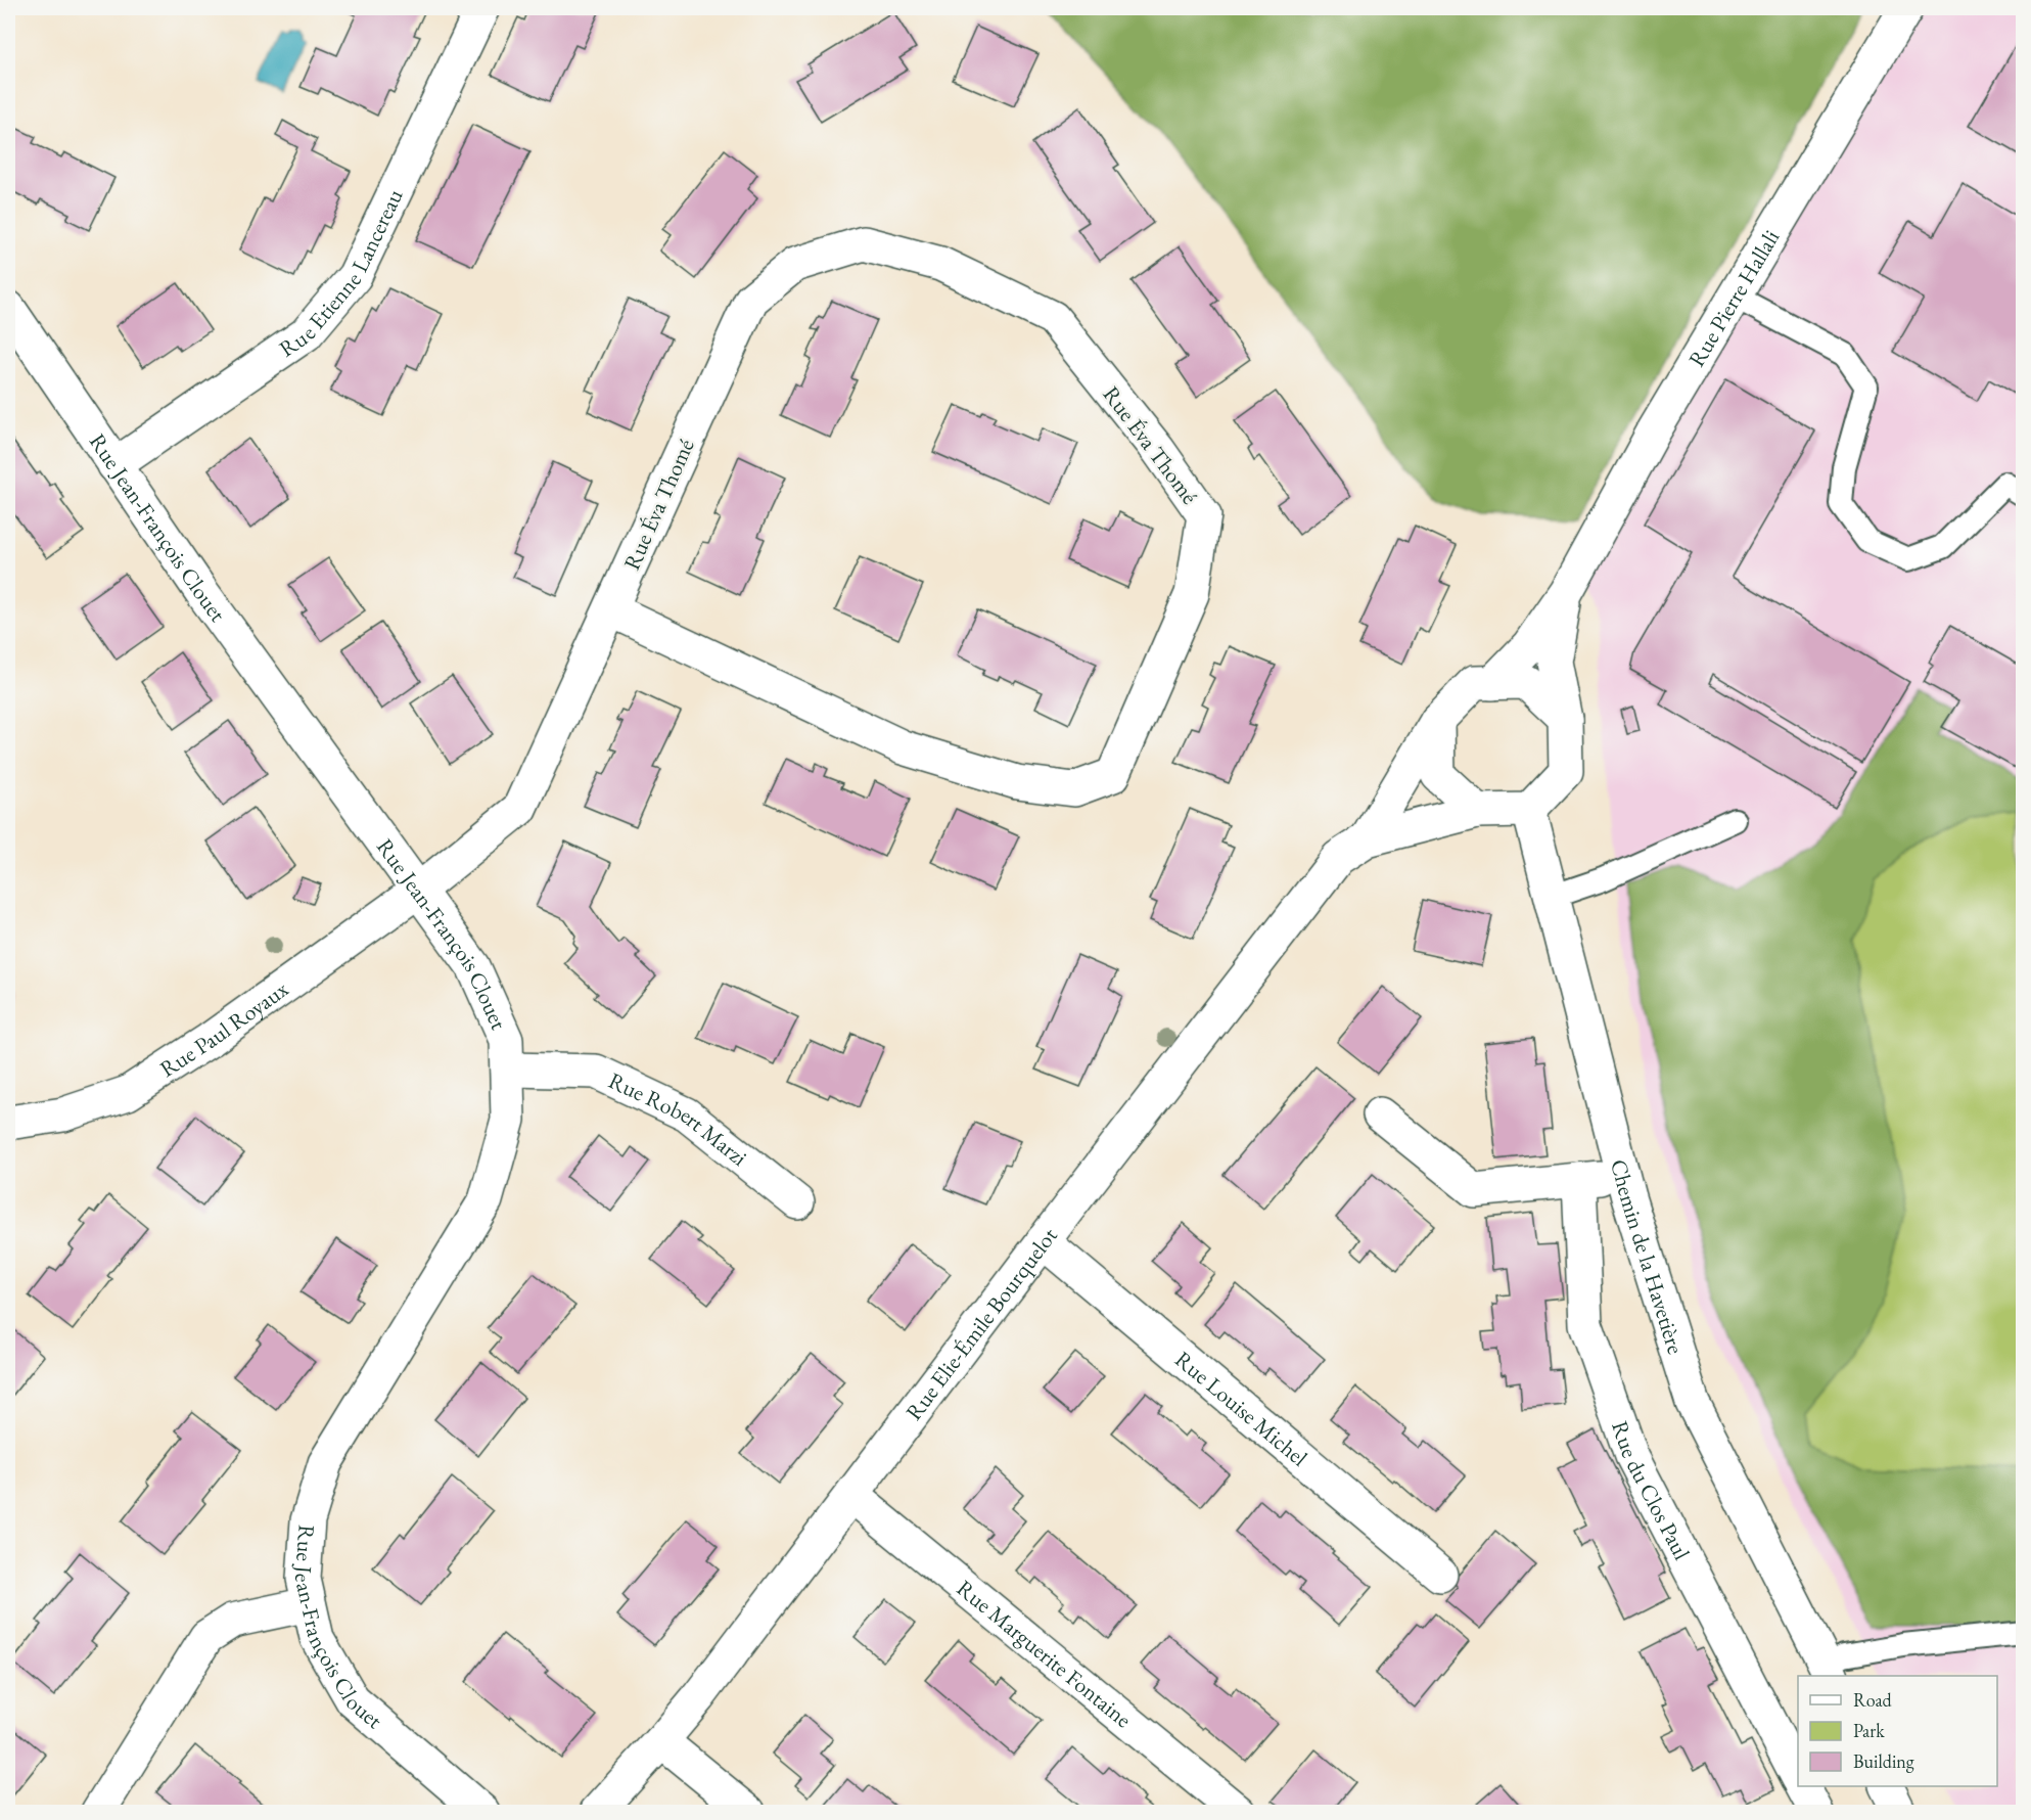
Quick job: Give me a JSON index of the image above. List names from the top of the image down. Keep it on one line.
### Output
{"streets":{"street":["Rue Etienne Lancereau","Rue Pierre Hallali","Rue Éva Thomé","Rue Jean-François Clouet","Rue Paul Royaux","Rue Robert Marzi","Chemin de la Havetière","Rue Elie-Émile Bourquelot","Rue Louise Michel","Rue du Clos Paul","Rue Marguerite Fontaine"]},"crossings":[["Rue Etienne Lancereau","Rue Jean-François Clouet"],["Rue Pierre Hallali","Chemin de la Havetière"],["Rue Pierre Hallali","Rue Elie-Émile Bourquelot"],["Rue Éva Thomé","Rue Jean-François Clouet"],["Rue Éva Thomé","Rue Paul Royaux"],["Rue Jean-François Clouet","Rue Paul Royaux"],["Rue Jean-François Clouet","Rue Robert Marzi"],["Chemin de la Havetière","Rue Elie-Émile Bourquelot"],["Rue Elie-Émile Bourquelot","Rue Louise Michel"],["Rue Elie-Émile Bourquelot","Rue Marguerite Fontaine"]],"legend":["Road","Park","Building"]}
